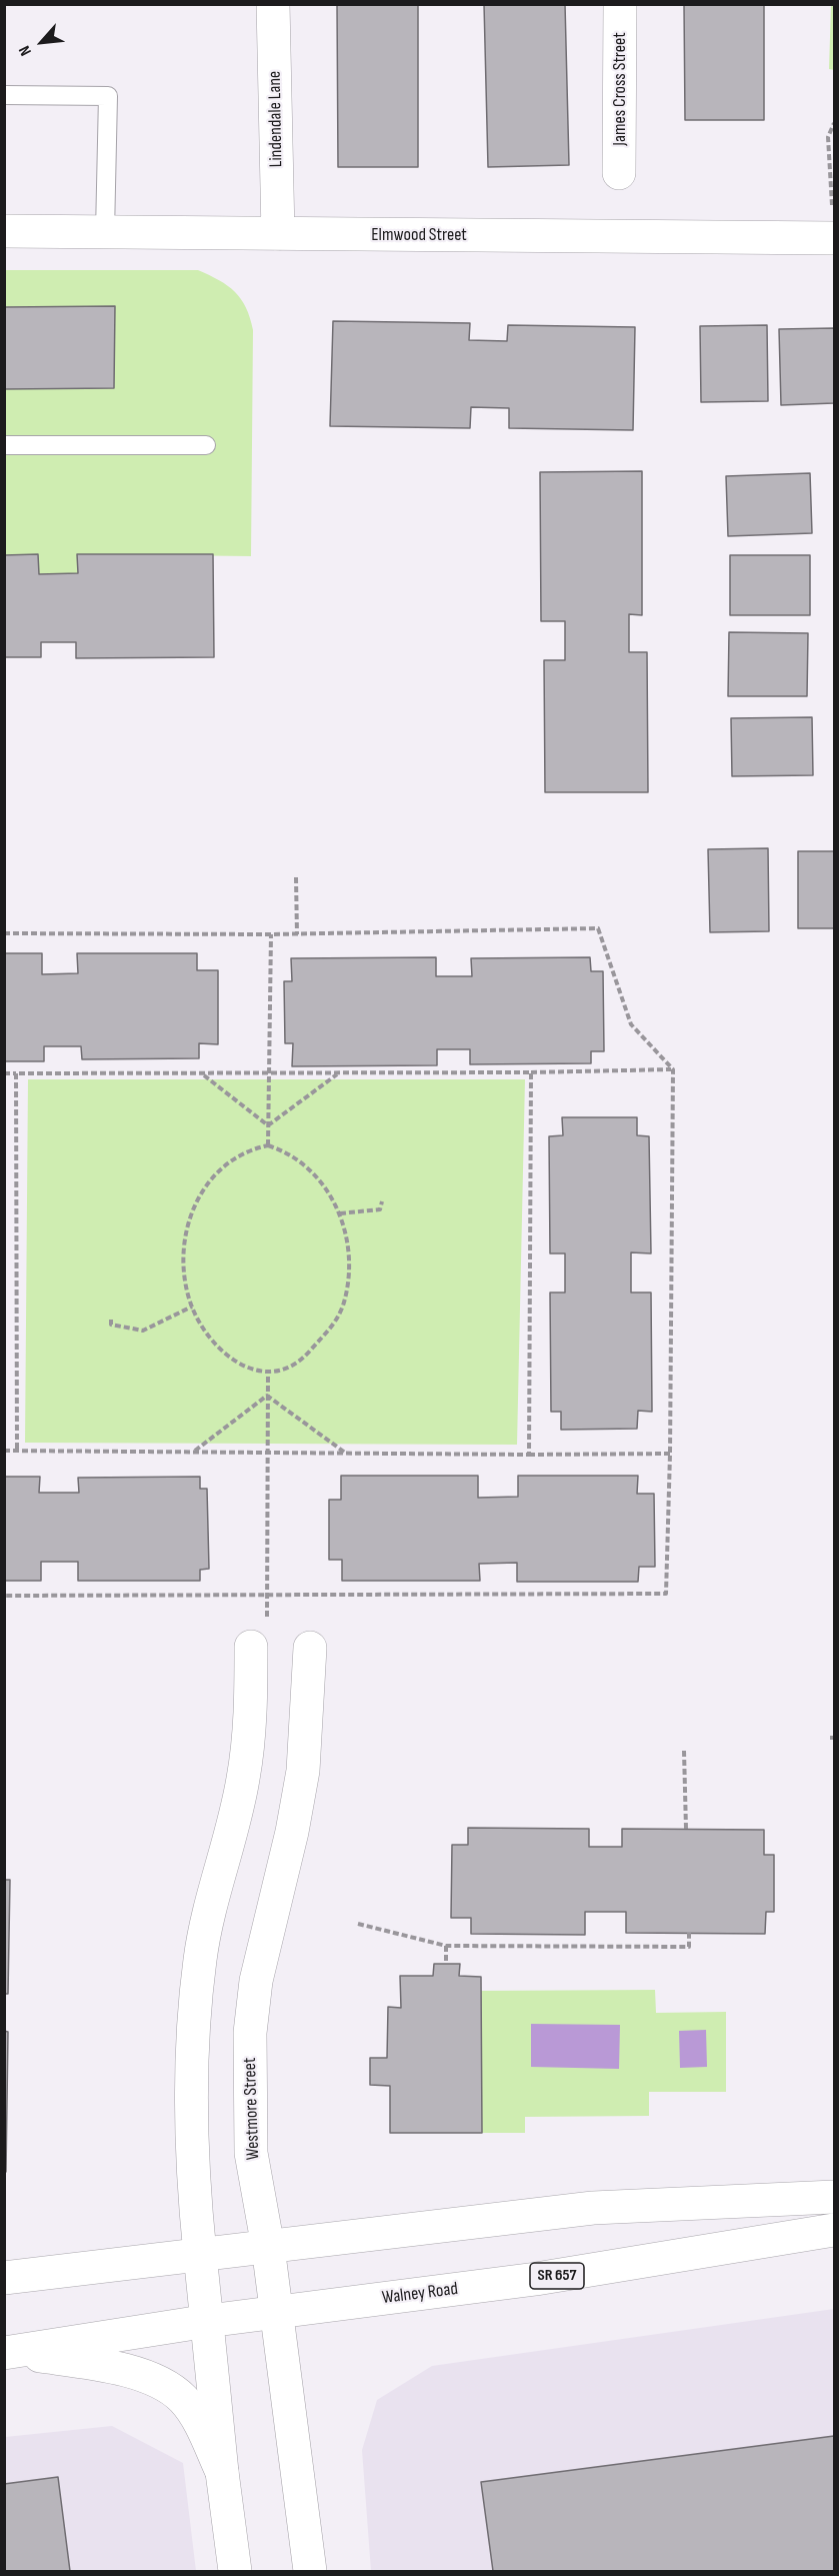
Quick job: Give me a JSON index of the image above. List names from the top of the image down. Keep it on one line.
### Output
{"streets":{"street":["James Cross Street","Lindendale Lane","Elmwood Street","Westmore Street","SR 657","Walney Road"]},"crossings":[["Lindendale Lane","Elmwood Street"],["Westmore Street","Walney Road"]],"north":"bottom left"}
